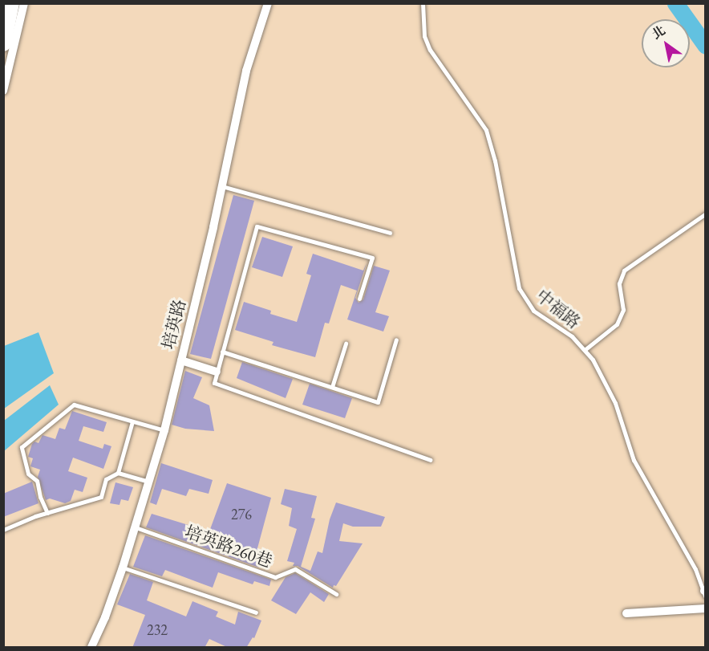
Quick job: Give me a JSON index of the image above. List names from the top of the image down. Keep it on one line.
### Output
{"streets":{"street":["培英路"],"lane":["中福路","培英路260巷"]},"crossings":[["培英路","培英路260巷"]],"house_numbers":["276","232"],"north":"top left"}
